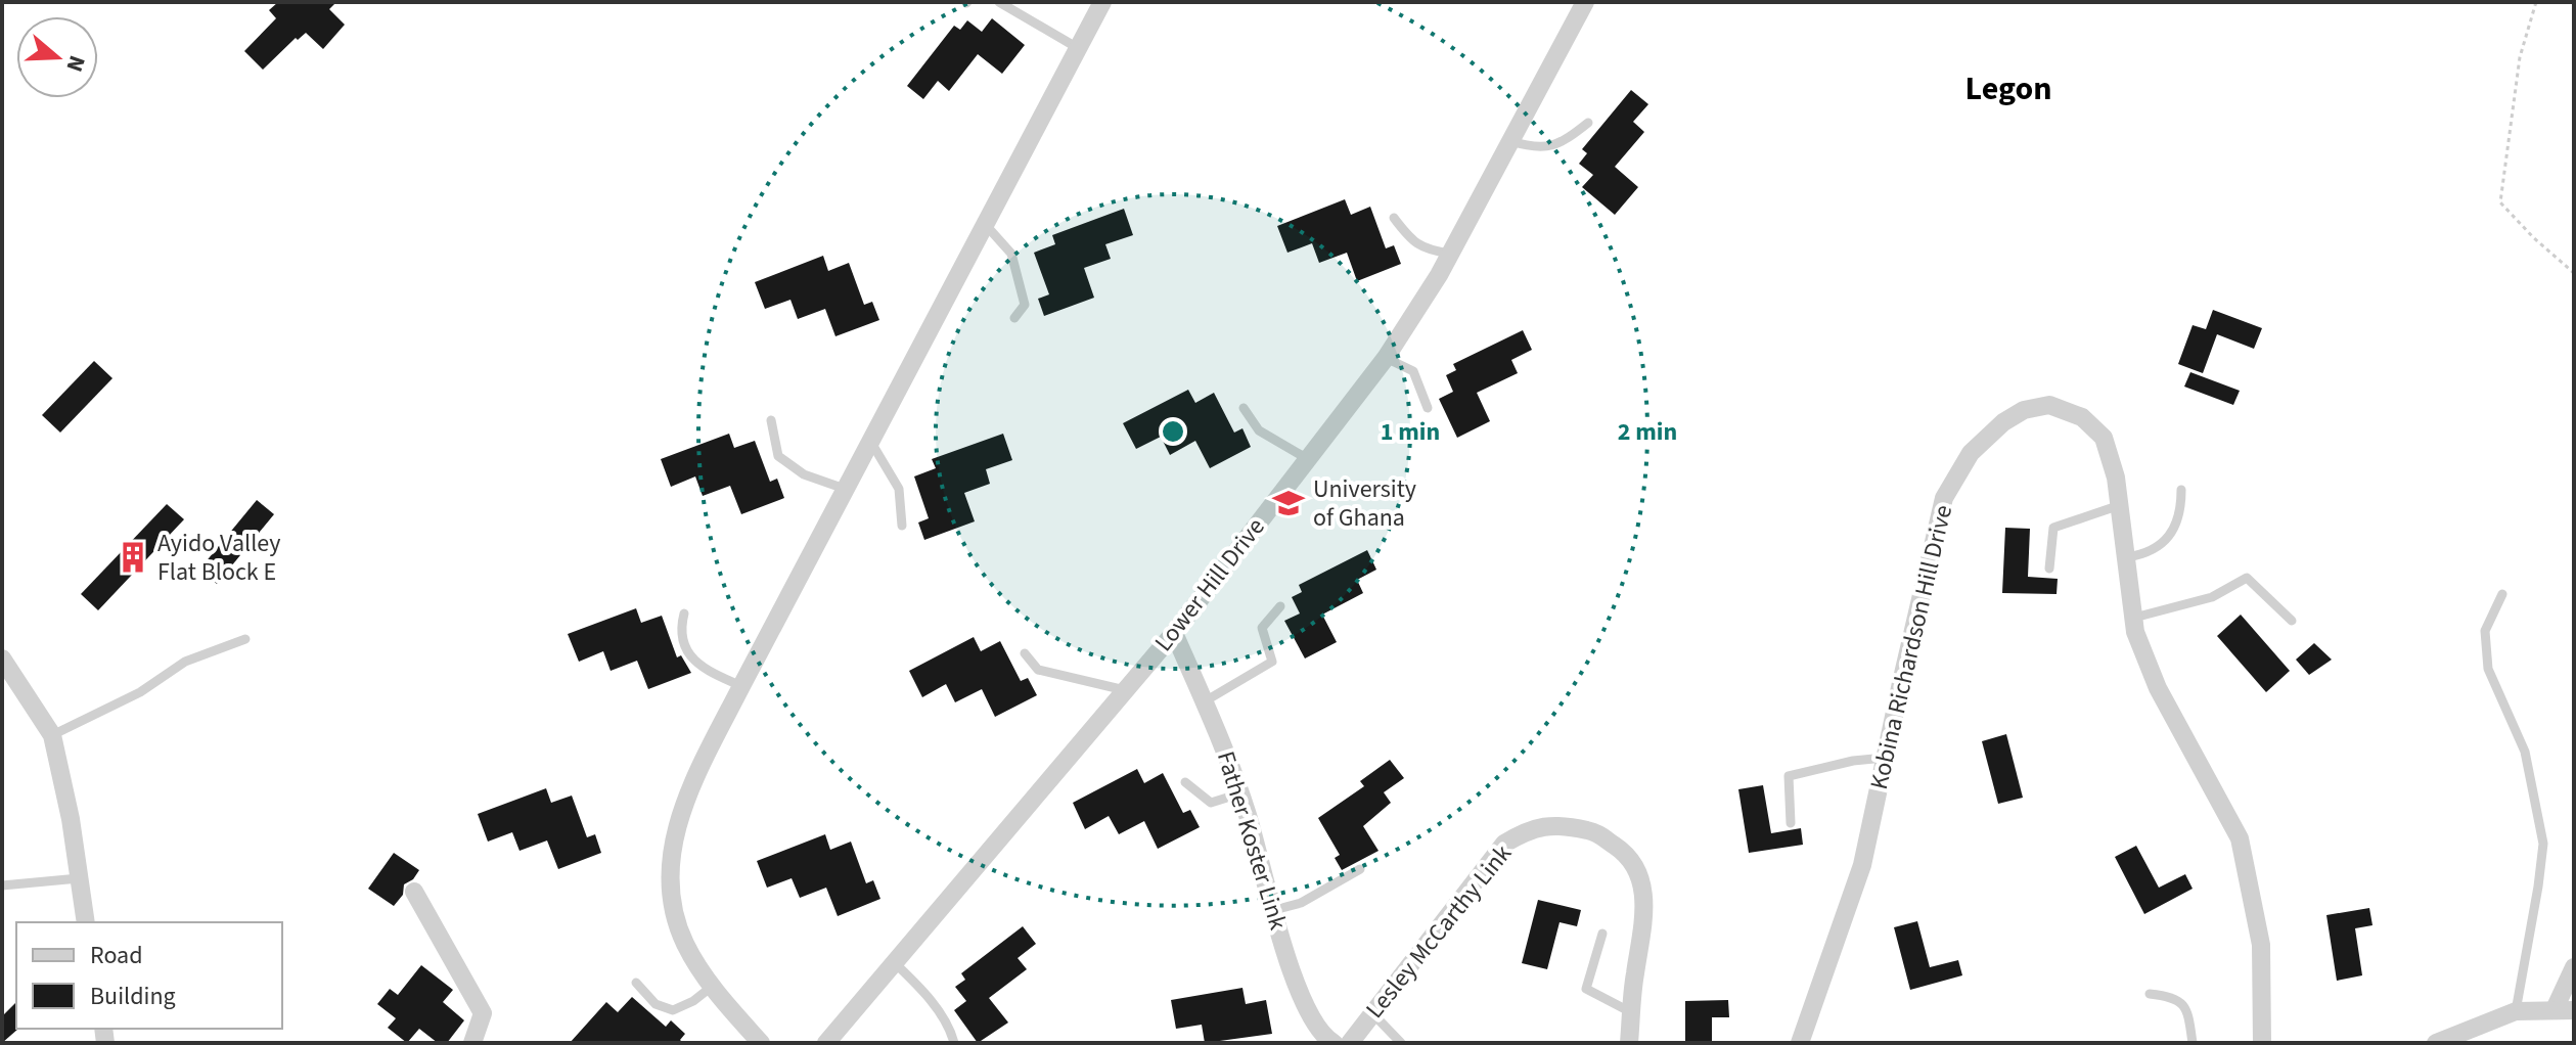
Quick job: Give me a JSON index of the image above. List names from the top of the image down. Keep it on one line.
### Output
{"streets":{"street":["Lower Hill Drive","Kobina Richardson Hill Drive","Father Koster Link","Lesley McCarthy Link"]},"crossings":[["Lower Hill Drive","Father Koster Link"]],"districts":["Legon"],"places":{"school or university":["University of Ghana"],"building":["Ayido Valley Flat Block E"]},"legend":["Road","Building"],"north":"right","rings":["1 min","2 min"]}
